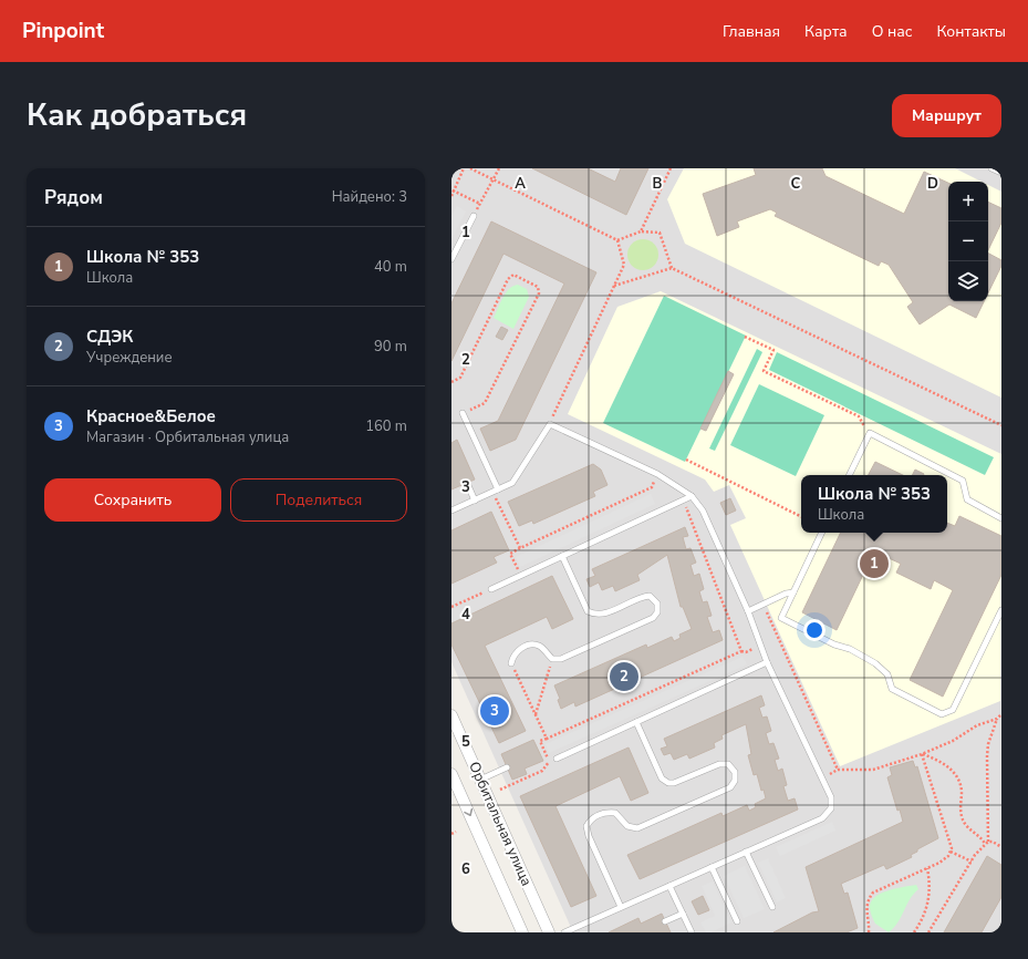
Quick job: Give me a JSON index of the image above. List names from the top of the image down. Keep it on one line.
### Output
{"streets":{"street":["Орбитальная улица"]},"page":{"header":"Pinpoint","nav":["Главная","Карта","О нас","Контакты"],"title":"Как добраться","buttons":["Маршрут",["Сохранить","Поделиться"]],"heading":["Рядом","Найдено: 3"],"map_buttons":["+","−"],"list":[{"mark":"1","name":"Школа № 353","note":"Школа","value":"40 m"},{"mark":"2","name":"СДЭК","note":"Учреждение","value":"90 m"},{"mark":"3","name":"Красное&Белое","note":"Магазин · Орбитальная улица","value":"160 m"}],"popup":["Школа № 353","Школа"],"pins":["1","2","3"]},"grid":{"columns":["A","B","C","D"],"rows":["1","2","3","4","5","6"]}}
